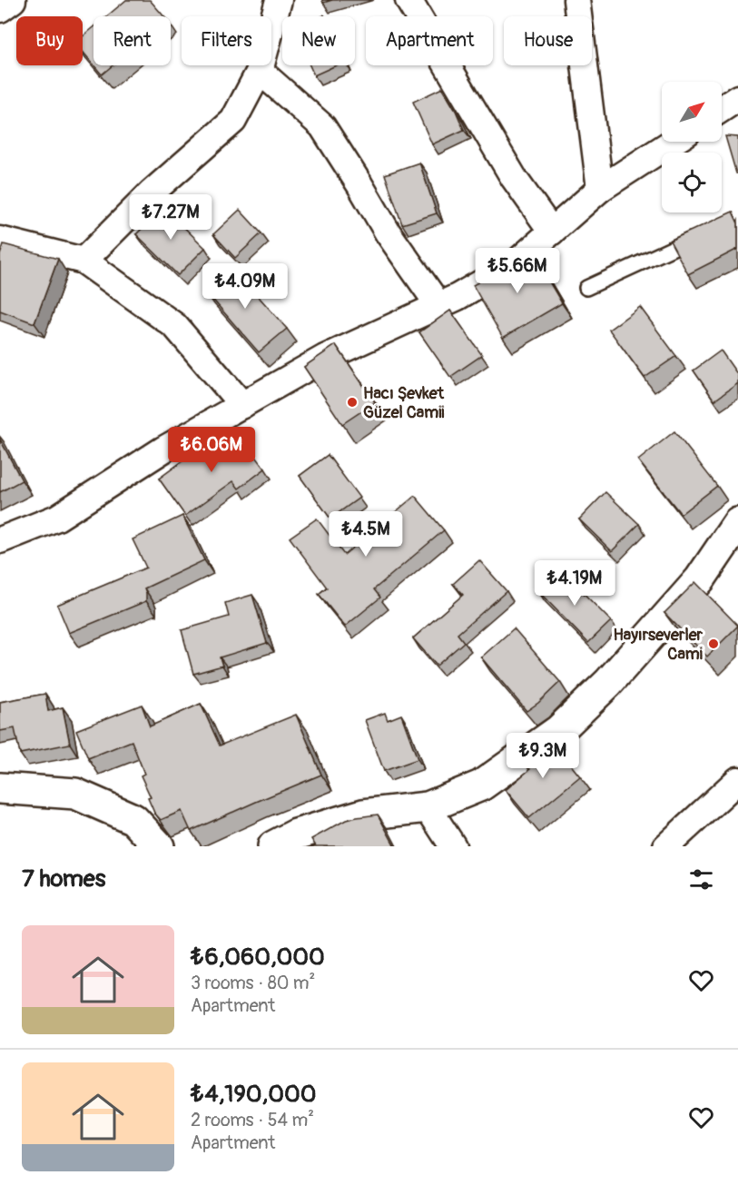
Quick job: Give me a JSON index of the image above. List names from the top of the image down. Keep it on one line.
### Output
{"places":["Hacı Şevket Güzel Camii","Hayırseverler Cami"],"north":"top right","page":{"chip":["Buy","Rent","Filters","New","Apartment","House"],"price":["₺7.27M","₺5.66M","₺4.09M","₺6.06M","₺4.5M","₺4.19M","₺9.3M"],"heading":"7 homes","list":[{"name":"₺6,060,000","note":"3 rooms · 80 m² · Apartment"},{"name":"₺4,190,000","note":"2 rooms · 54 m² · Apartment"}]}}
